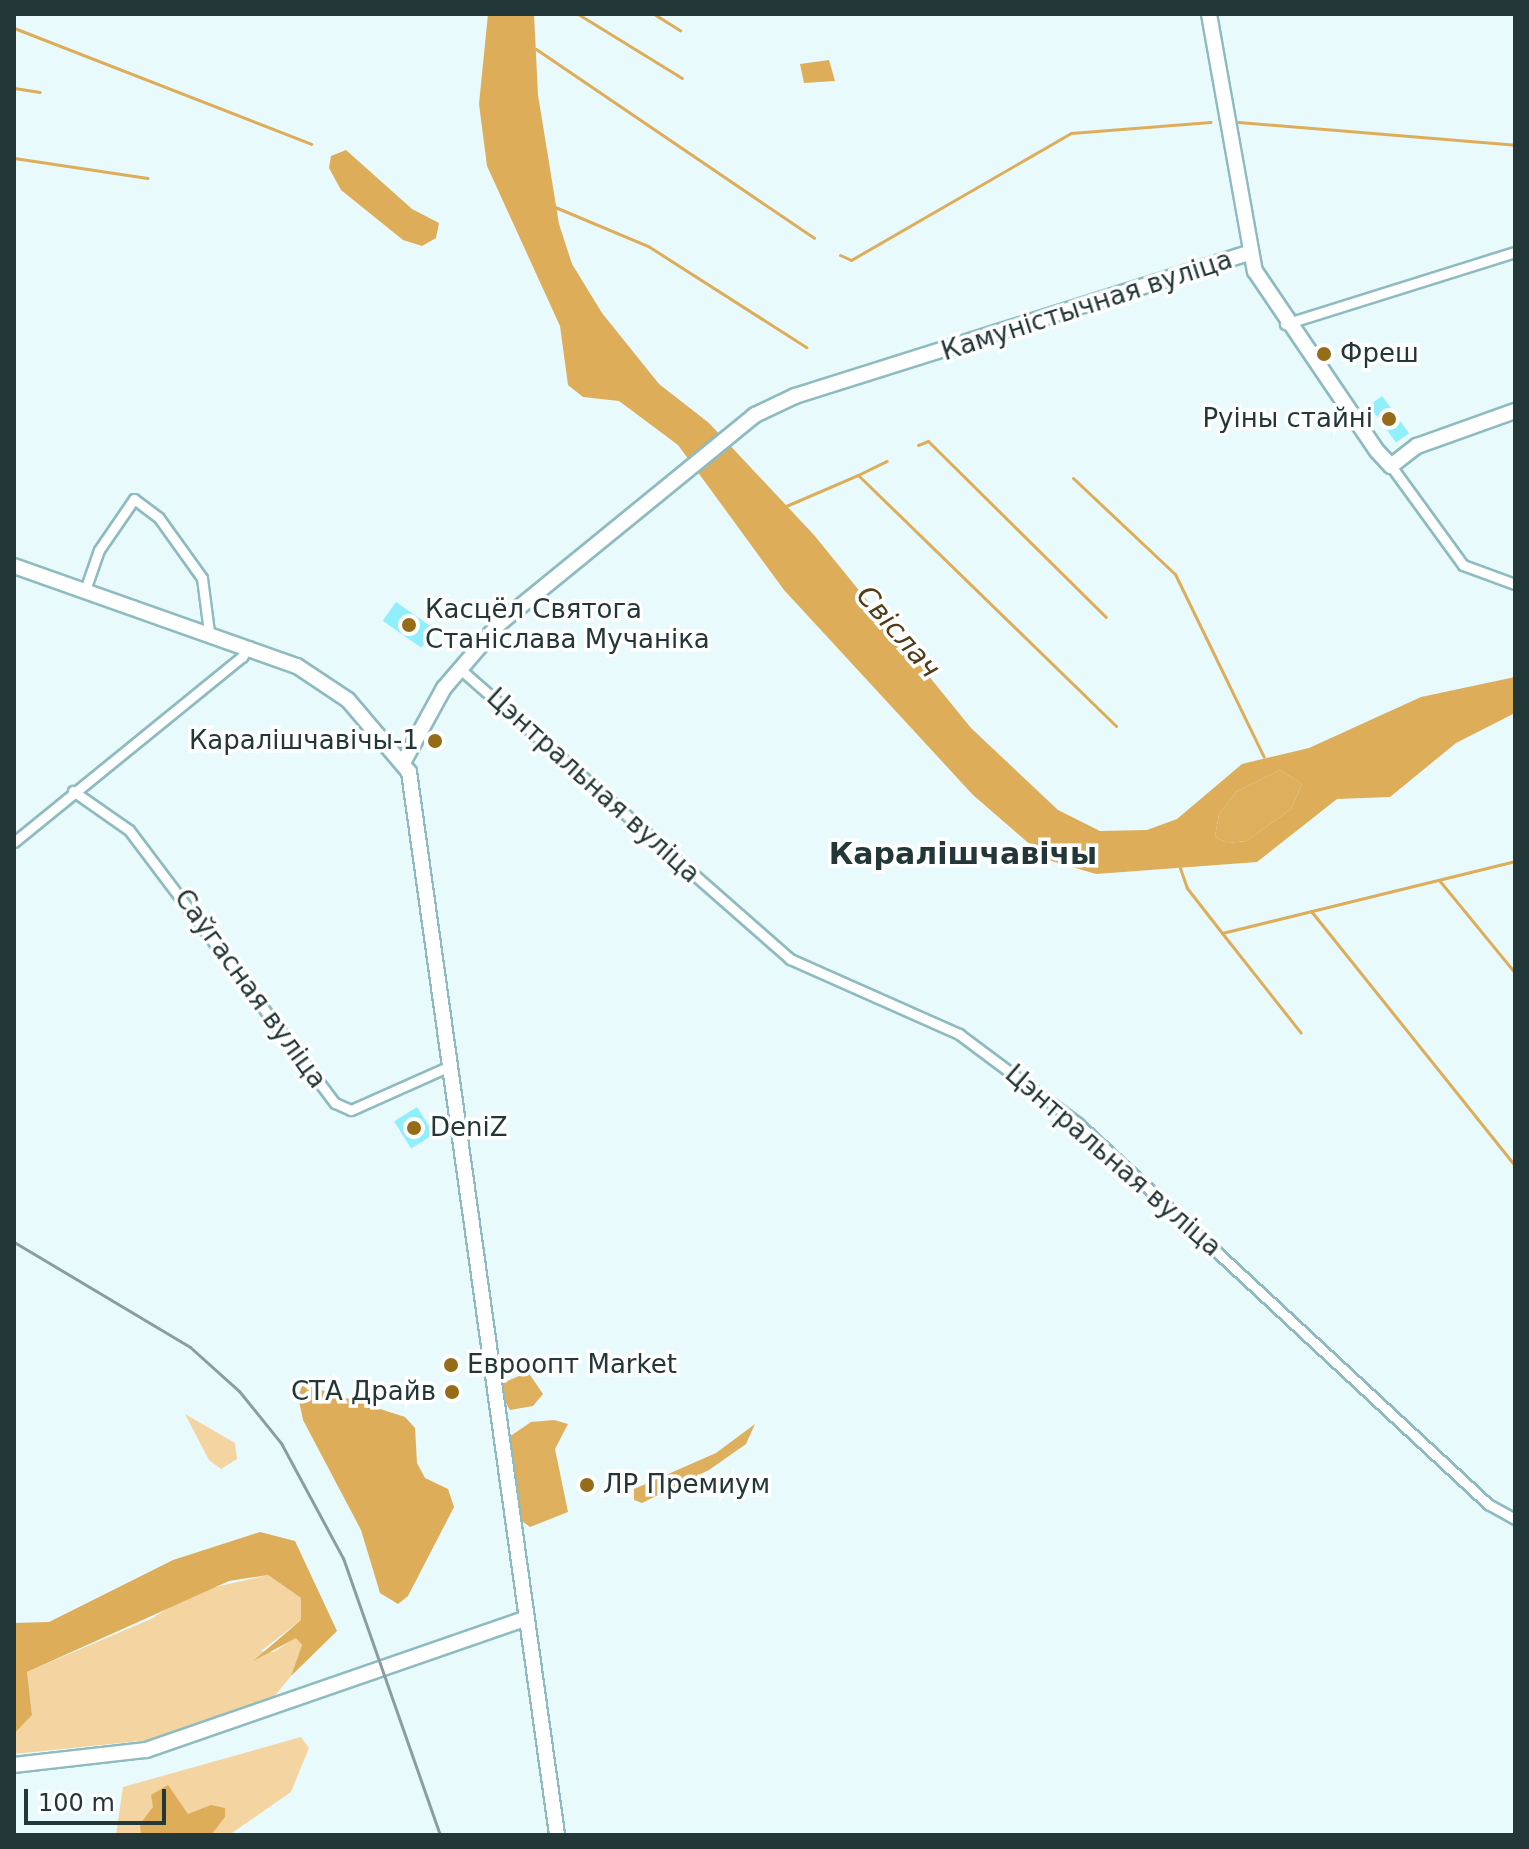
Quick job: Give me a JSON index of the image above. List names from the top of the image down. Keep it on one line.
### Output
{"streets":{"main road":["Камуністычная вуліца","Цэнтральная вуліца"],"street":["Саўгасная вуліца"]},"crossings":[["Камуністычная вуліца","Цэнтральная вуліца"]],"districts":["Каралішчавічы"],"water":["Свіслач"],"places":["Фреш","Руіны стайні","Касцёл Святога Станіслава Мучаніка","Каралішчавічы-1","DeniZ","Евроопт Market","СТА Драйв","ЛР Премиум"],"scale_bar":"100 m"}
